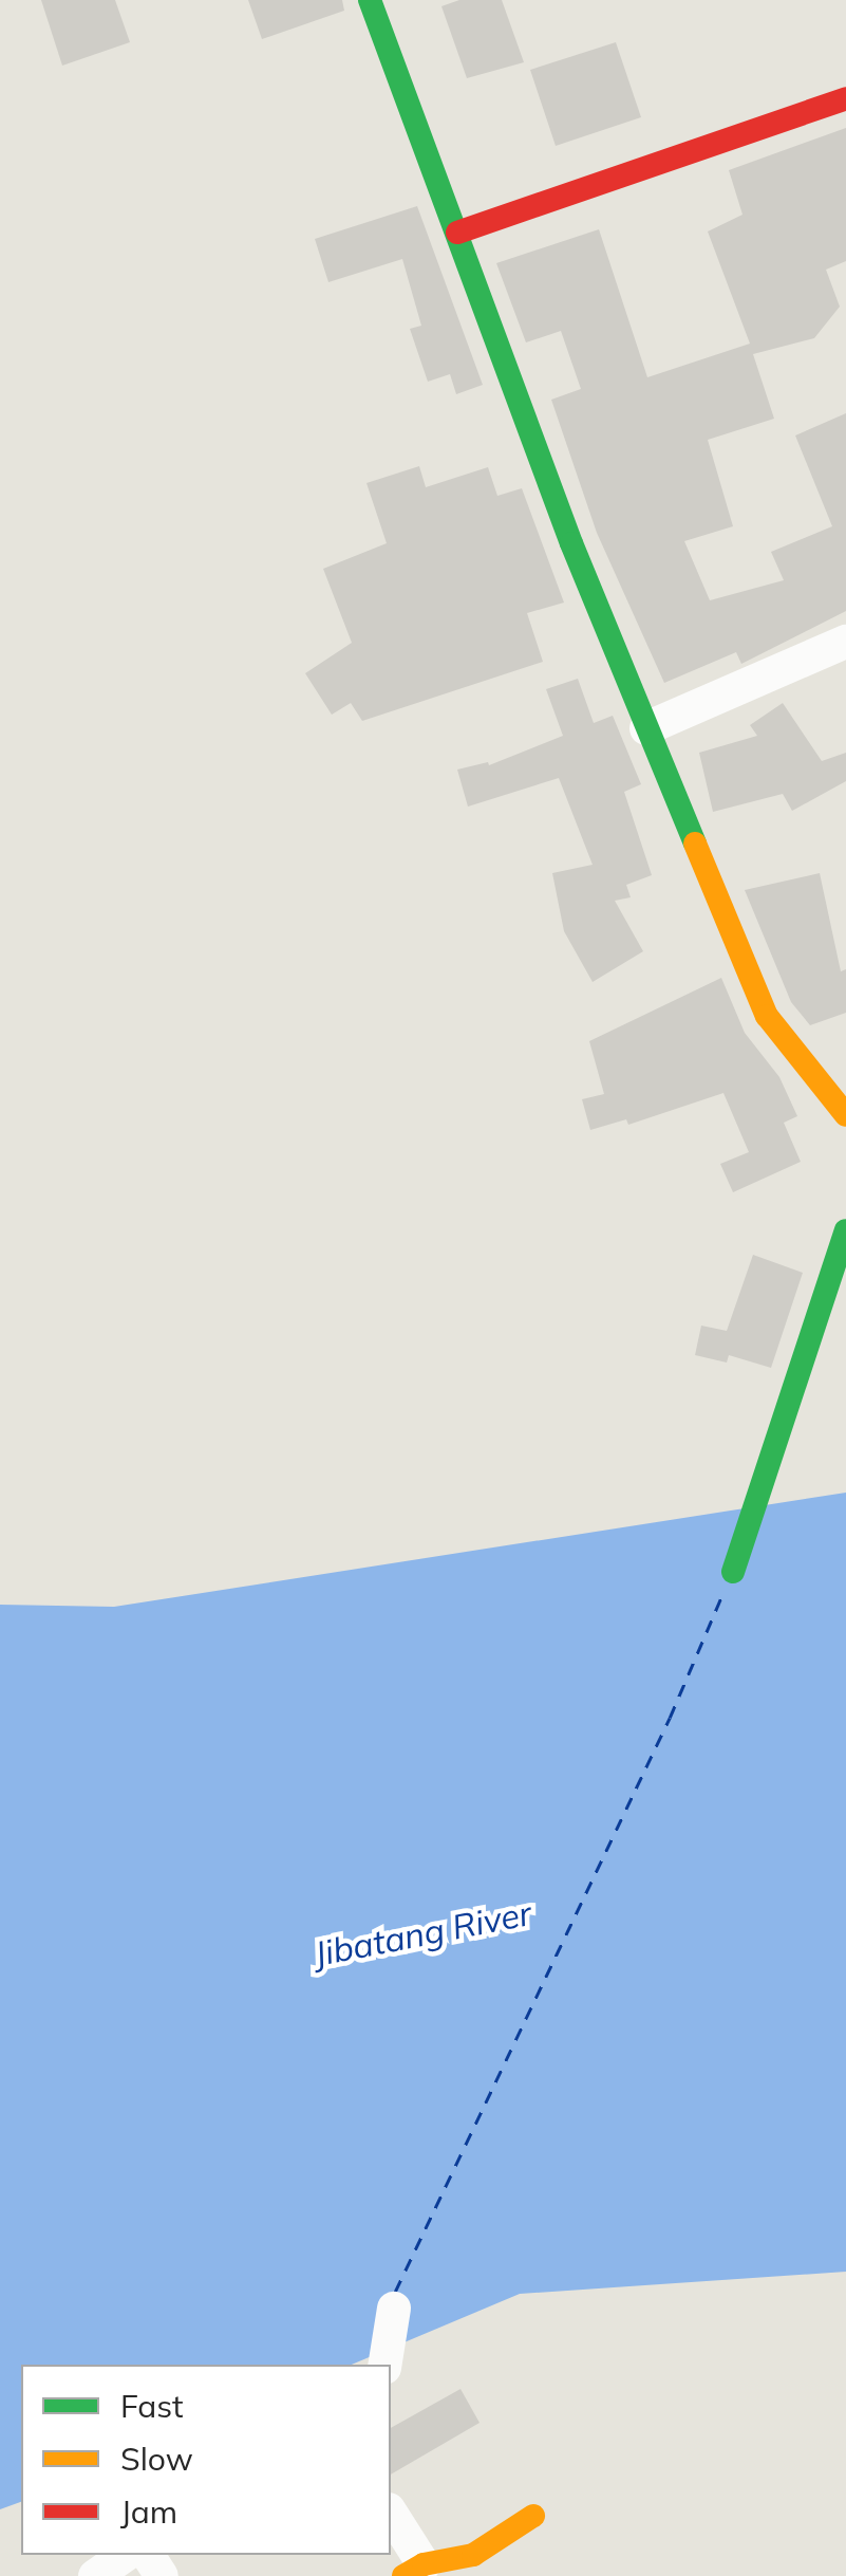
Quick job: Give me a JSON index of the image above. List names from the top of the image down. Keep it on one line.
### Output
{"water":["Jibatang River"],"legend":["Fast","Slow","Jam"]}
